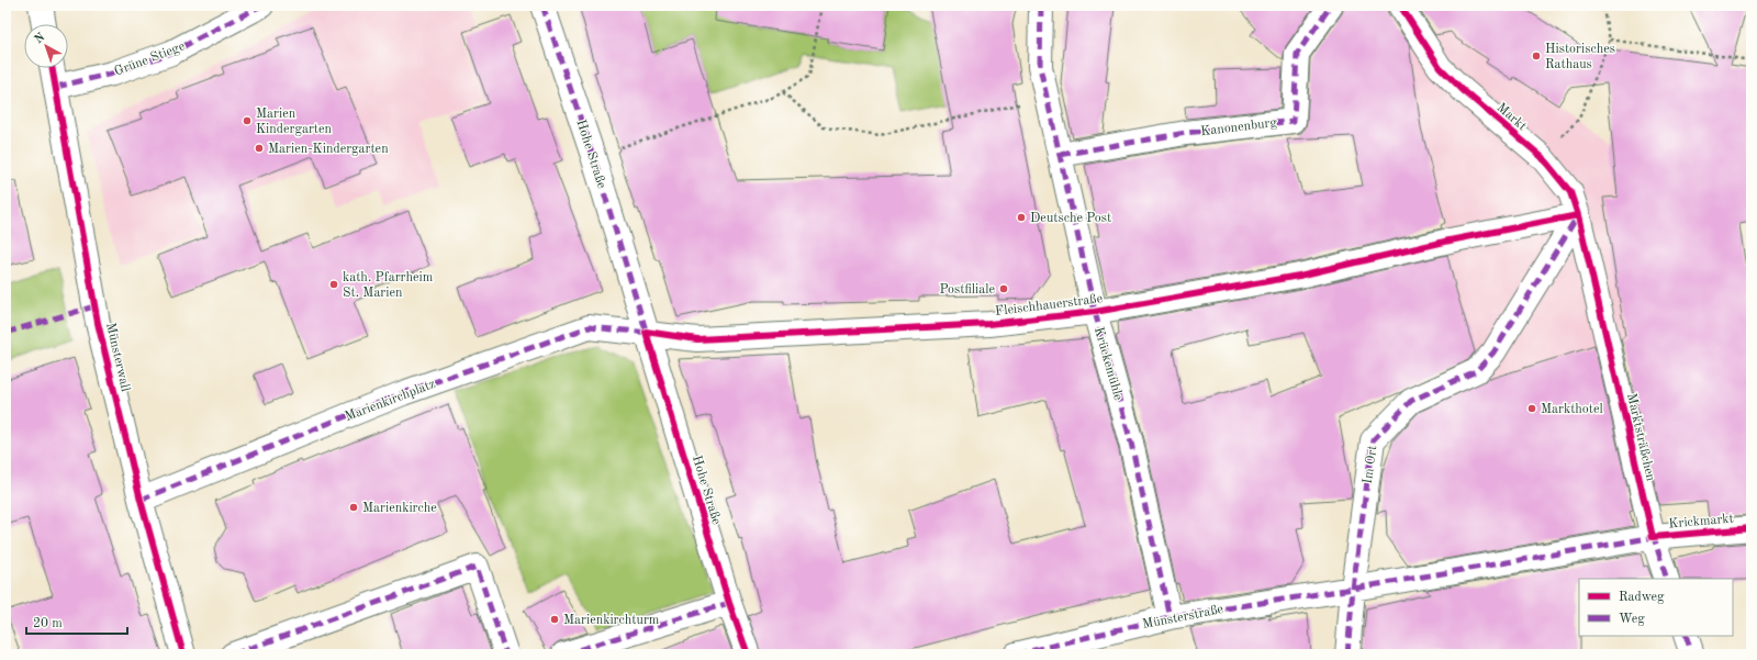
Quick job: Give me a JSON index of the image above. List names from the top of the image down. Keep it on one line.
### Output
{"streets":{"street":["Grüne Stiege","Markt","Kanonenburg","Hohe Straße","Fleischhauerstraße","Münsterwall","Krückemühle","Marienkirchplatz","Marktsträßchen","Im Ort","Krickmarkt","Münsterstraße"]},"crossings":[["Grüne Stiege","Münsterwall"],["Markt","Fleischhauerstraße"],["Markt","Marktsträßchen"],["Markt","Im Ort"],["Kanonenburg","Krückemühle"],["Hohe Straße","Fleischhauerstraße"],["Hohe Straße","Marienkirchplatz"],["Fleischhauerstraße","Krückemühle"],["Fleischhauerstraße","Marienkirchplatz"],["Fleischhauerstraße","Im Ort"],["Münsterwall","Marienkirchplatz"],["Krückemühle","Münsterstraße"],["Marktsträßchen","Krickmarkt"],["Im Ort","Krickmarkt"],["Im Ort","Münsterstraße"],["Krickmarkt","Münsterstraße"]],"places":["Historisches Rathaus","Marien Kindergarten","Marien-Kindergarten","Deutsche Post","kath. Pfarrheim St. Marien","Postfiliale","Markthotel","Marienkirche","Marienkirchturm"],"legend":["Radweg","Weg"],"scale_bar":"20 m","north":"top left"}
